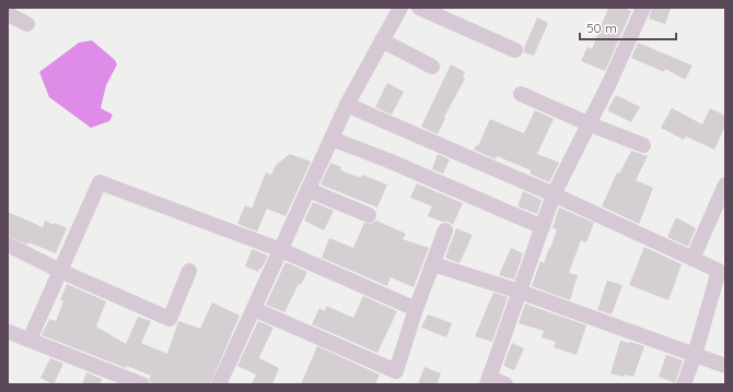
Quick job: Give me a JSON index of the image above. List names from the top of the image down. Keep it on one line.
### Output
{"scale_bar":"50 m"}
